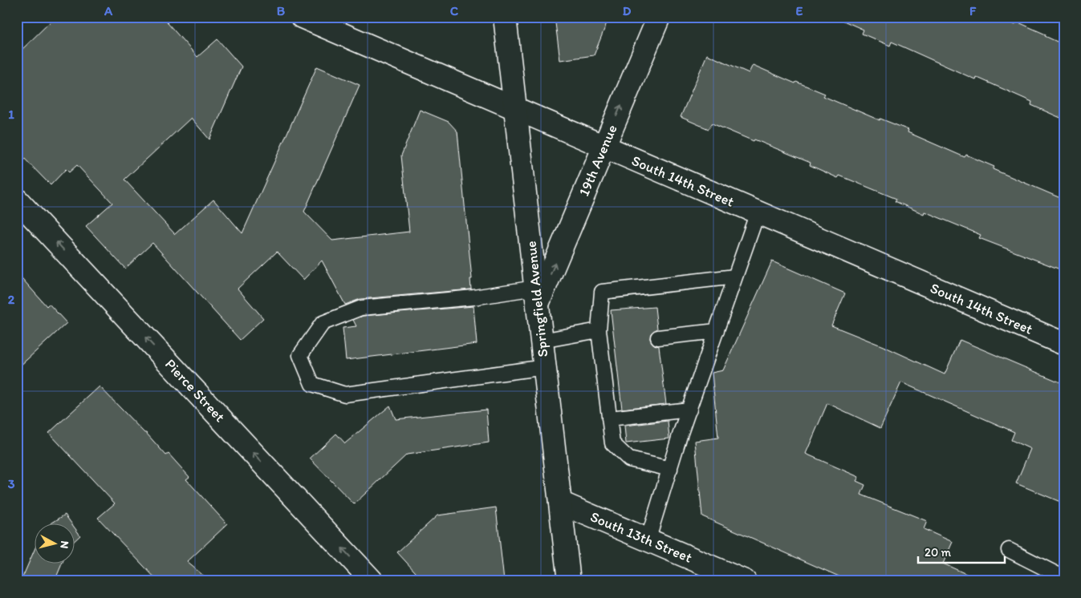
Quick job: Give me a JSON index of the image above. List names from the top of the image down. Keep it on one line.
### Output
{"streets":{"street":["19th Avenue","South 14th Street","Springfield Avenue","Pierce Street","South 13th Street"]},"crossings":[["19th Avenue","South 14th Street"],["19th Avenue","Springfield Avenue"],["South 14th Street","Springfield Avenue"],["Springfield Avenue","South 13th Street"]],"one_way":["19th Avenue","Pierce Street"],"scale_bar":"20 m","north":"right","grid":{"columns":["A","B","C","D","E","F"],"rows":["1","2","3"]}}
